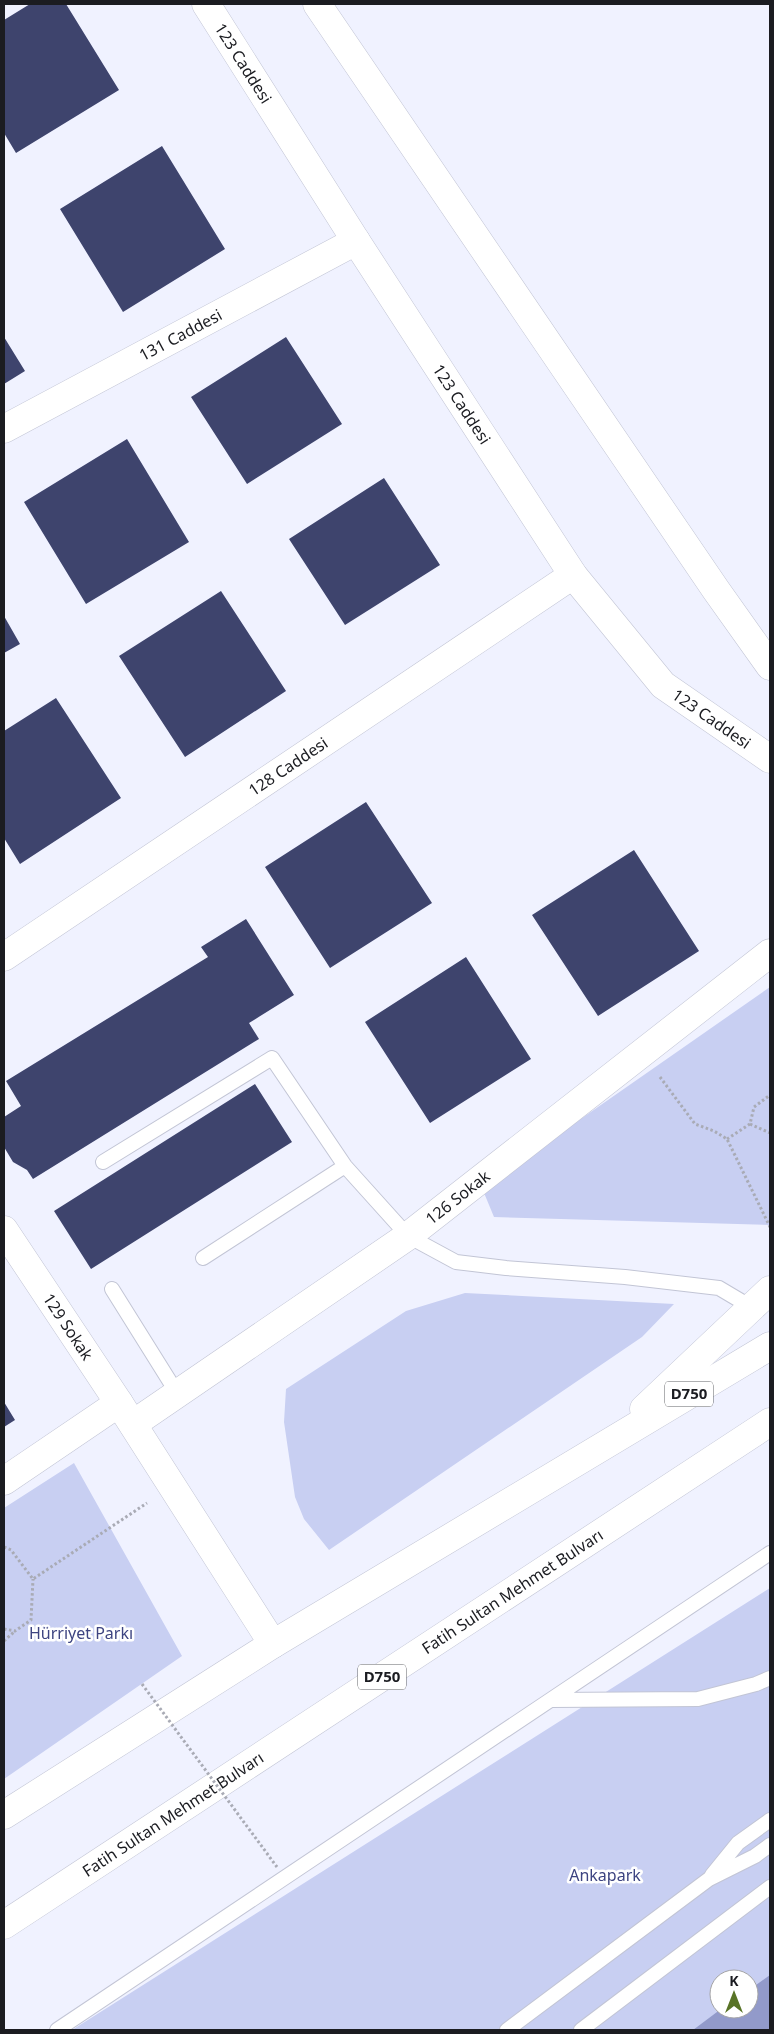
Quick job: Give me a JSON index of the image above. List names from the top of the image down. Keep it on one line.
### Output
{"streets":{"main road":["123 Caddesi","131 Caddesi","128 Caddesi","126 Sokak","129 Sokak","D750","Fatih Sultan Mehmet Bulvarı"]},"crossings":[["123 Caddesi","131 Caddesi"],["123 Caddesi","128 Caddesi"],["126 Sokak","129 Sokak"],["129 Sokak","D750"]],"parks":["Hürriyet Parkı","Ankapark"],"north":"top"}
